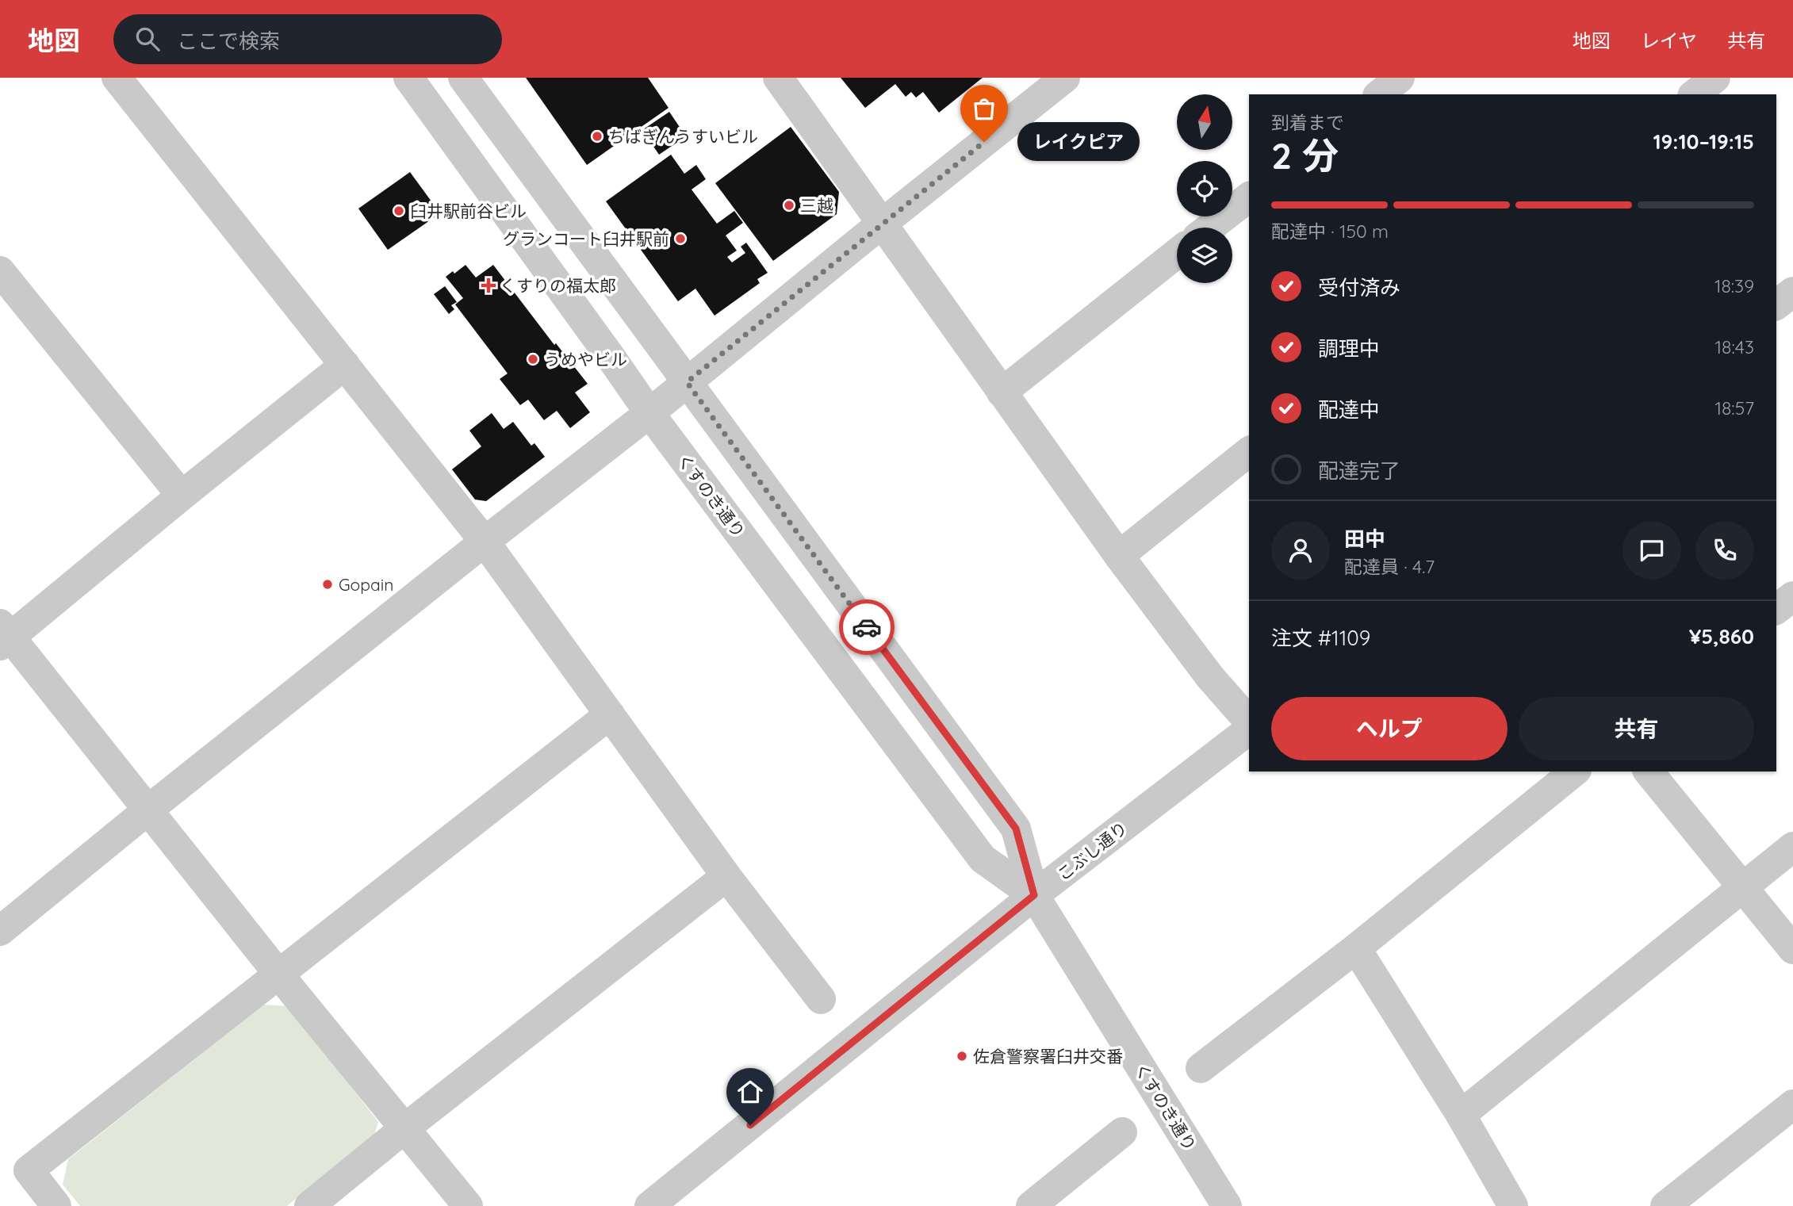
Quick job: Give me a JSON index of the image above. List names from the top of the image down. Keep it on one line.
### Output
{"streets":{"street":["くすのき通り","こぶし通り"]},"crossings":[["くすのき通り","こぶし通り"]],"places":{"other":["ちばぎんうすいビル","レイクピア","三越","臼井駅前谷ビル","グランコート臼井駅前","うめやビル","Gopain","佐倉警察署臼井交番"],"health":["くすりの福太郎"]},"north":"top","page":{"header":"地図","search":"ここで検索","nav":["地図","レイヤ","共有"],"heading":["2 分","到着まで","19:10–19:15"],"panel":["田中","配達員 · 4.7","注文 #1109","¥5,860"],"bubble":"レイクピア","bar":"配達中 · 150 m","list":[["受付済み","18:39"],["調理中","18:43"],["配達中","18:57"],"配達完了"],"buttons":["ヘルプ","共有"]}}
